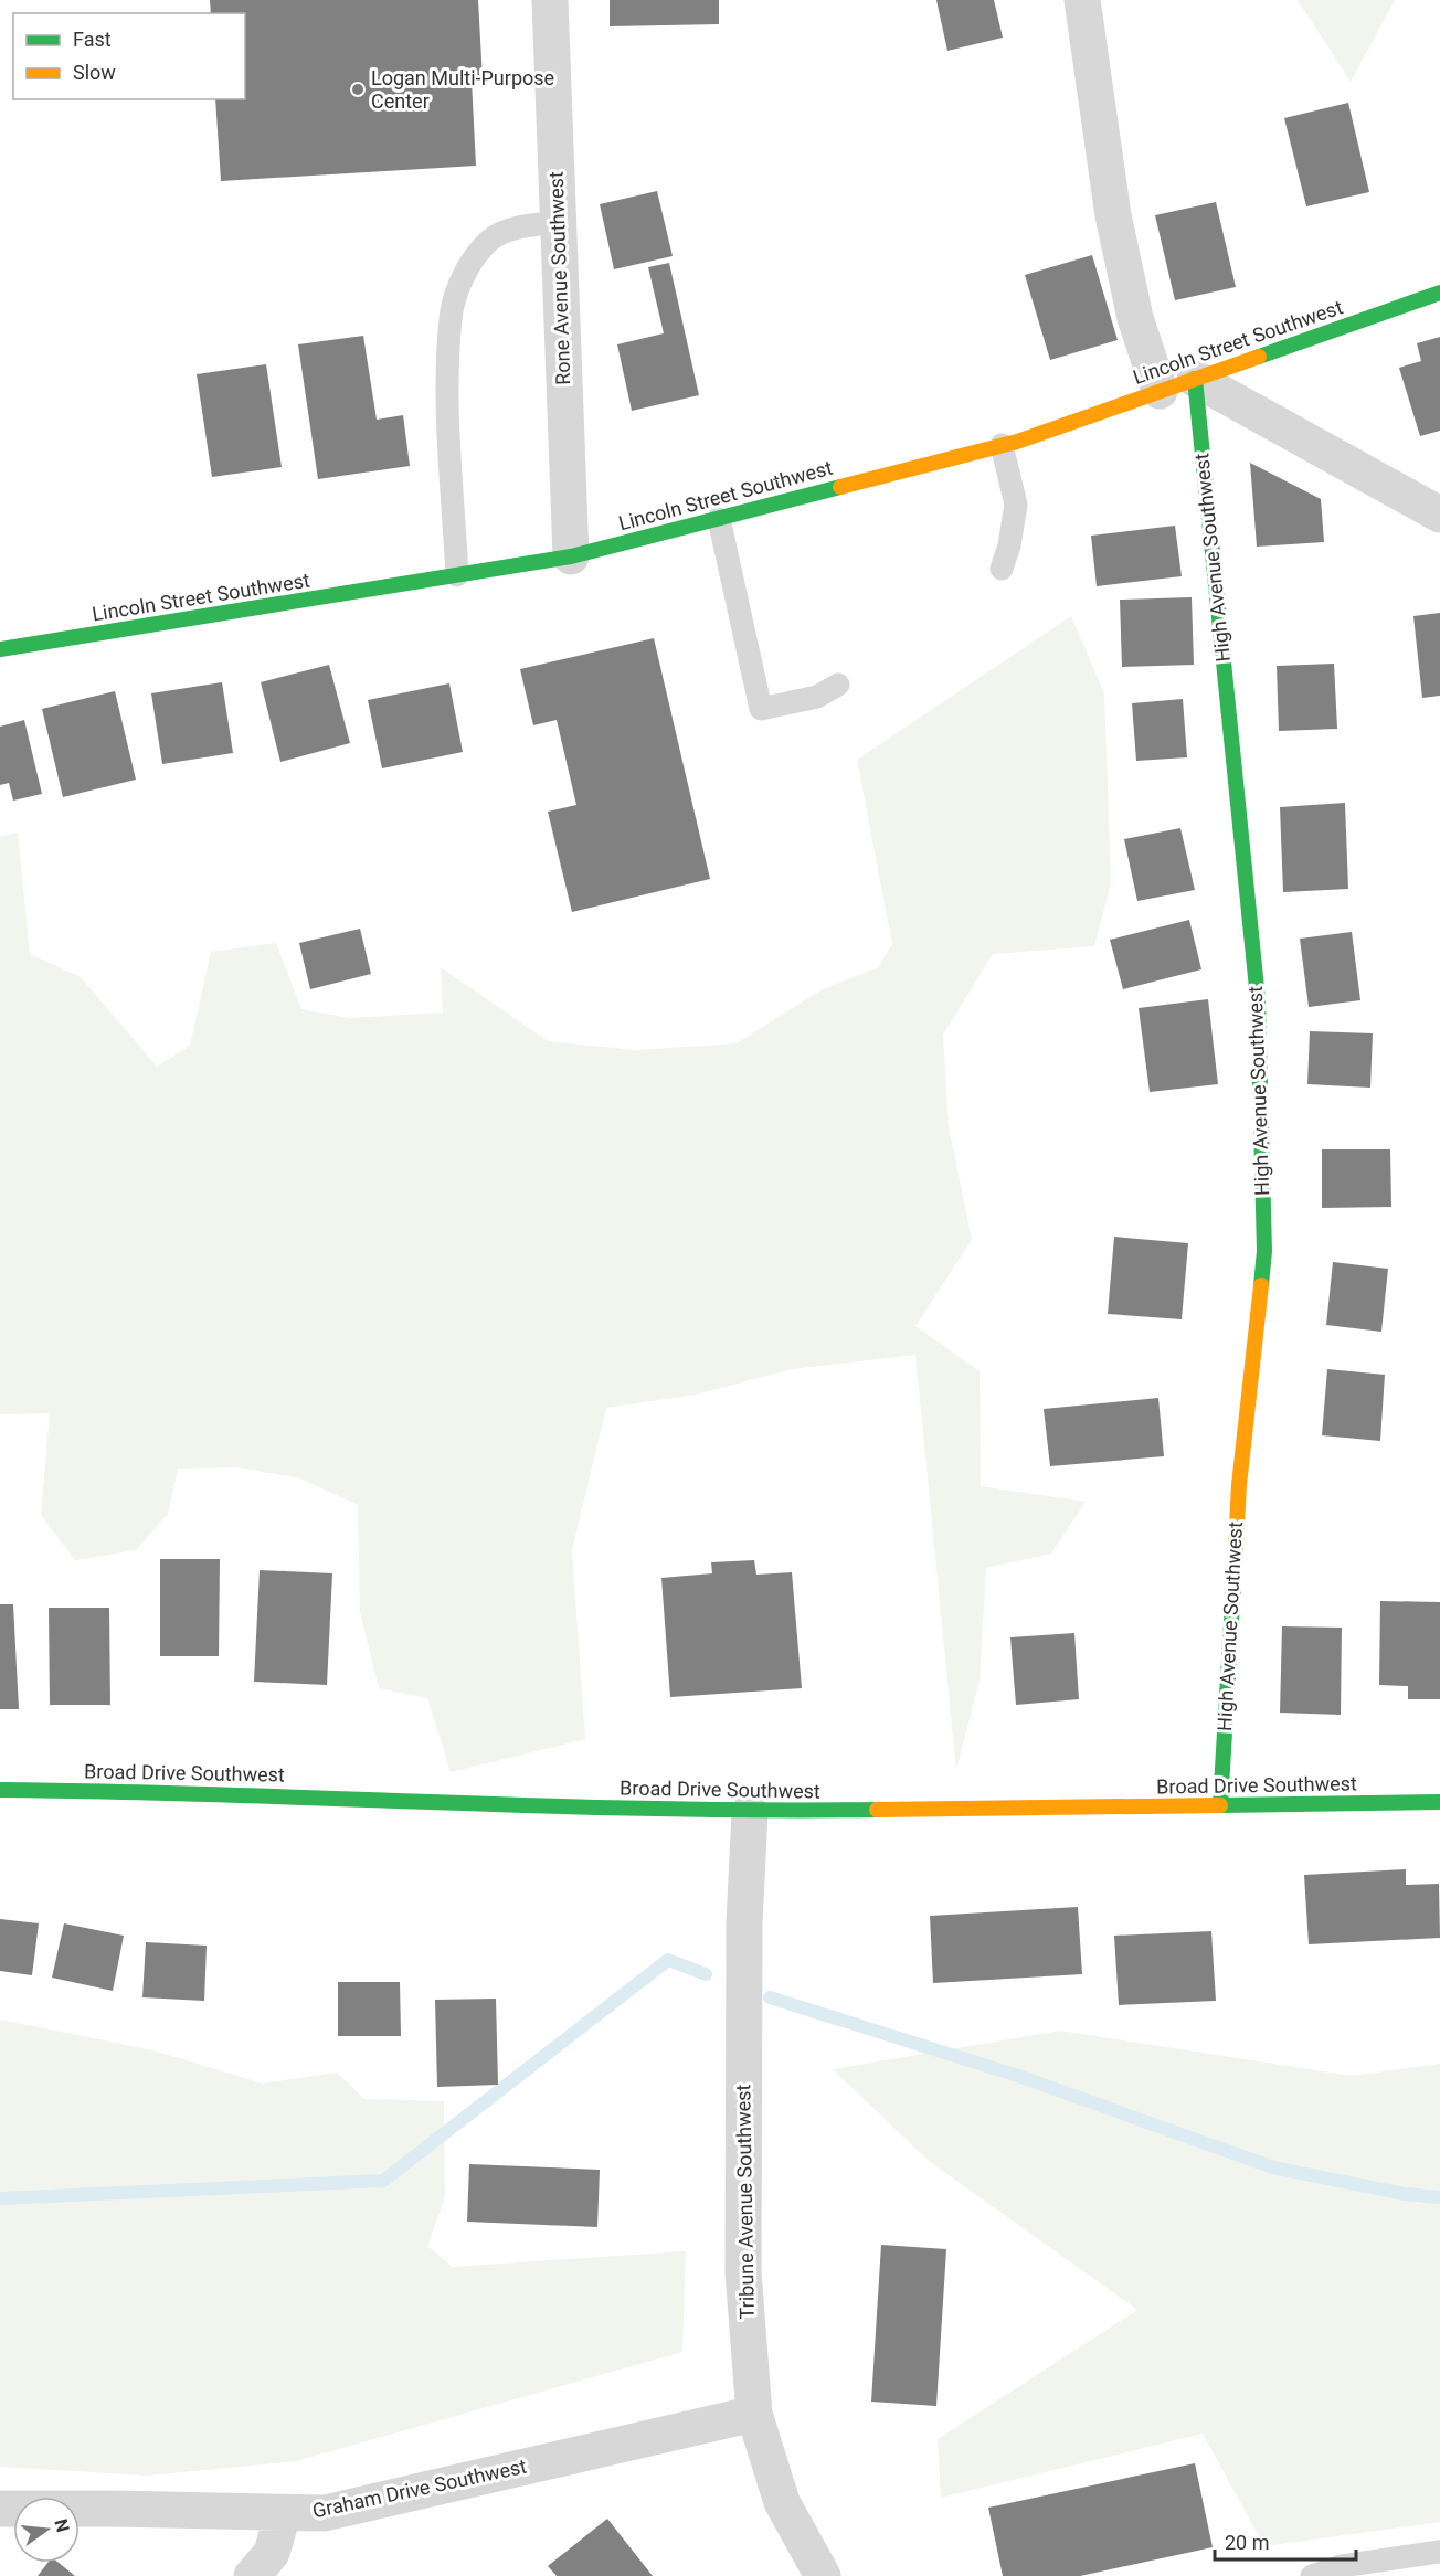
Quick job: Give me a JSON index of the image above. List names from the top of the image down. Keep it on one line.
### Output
{"streets":{"street":["Rone Avenue Southwest","Lincoln Street Southwest","High Avenue Southwest","Broad Drive Southwest","Tribune Avenue Southwest","Graham Drive Southwest"]},"crossings":[["Rone Avenue Southwest","Lincoln Street Southwest"],["Lincoln Street Southwest","High Avenue Southwest"],["High Avenue Southwest","Broad Drive Southwest"],["Broad Drive Southwest","Tribune Avenue Southwest"],["Tribune Avenue Southwest","Graham Drive Southwest"]],"places":["Logan Multi-Purpose Center"],"legend":["Fast","Slow"],"scale_bar":"20 m","north":"right"}
